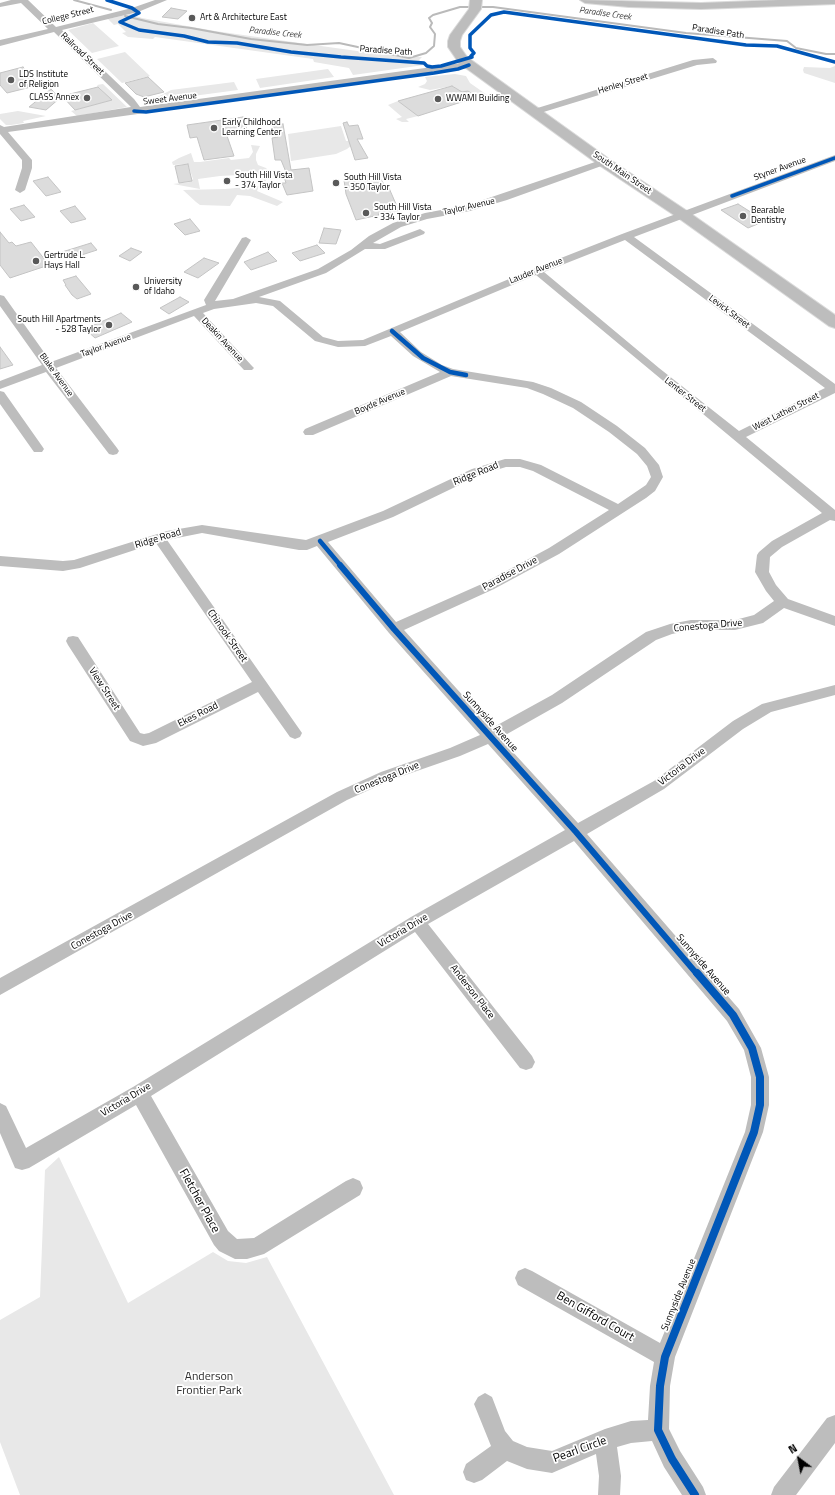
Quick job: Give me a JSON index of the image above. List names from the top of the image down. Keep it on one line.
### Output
{"streets":{"highway":["South Main Street"],"street":["College Street","Railroad Street","Henley Street","Sweet Avenue","Styner Avenue","Taylor Avenue","Lauder Avenue","Levick Street","Deakin Avenue","Blake Avenue","Lenter Street","Boyde Avenue","West Lathen Street","Ridge Road","Paradise Drive","Conestoga Drive","Chinook Street","View Street","Ekes Road","Sunnyside Avenue","Victoria Drive","Anderson Place","Fletcher Place","Ben Gifford Court","Pearl Circle"],"cycle path":["Paradise Path"]},"crossings":[["College Street","Railroad Street"],["Railroad Street","Sweet Avenue"],["Henley Street","South Main Street"],["Sweet Avenue","South Main Street"],["Styner Avenue","South Main Street"],["Styner Avenue","Lauder Avenue"],["South Main Street","Taylor Avenue"],["South Main Street","Lauder Avenue"],["Taylor Avenue","Lauder Avenue"],["Taylor Avenue","Deakin Avenue"],["Taylor Avenue","Blake Avenue"],["Lauder Avenue","Levick Street"],["Lauder Avenue","Lenter Street"],["Levick Street","West Lathen Street"],["Lenter Street","West Lathen Street"],["Ridge Road","Paradise Drive"],["Ridge Road","Chinook Street"],["Ridge Road","Sunnyside Avenue"],["Paradise Drive","Sunnyside Avenue"],["Conestoga Drive","Sunnyside Avenue"],["Chinook Street","Ekes Road"],["View Street","Ekes Road"],["Sunnyside Avenue","Victoria Drive"],["Sunnyside Avenue","Ben Gifford Court"],["Sunnyside Avenue","Pearl Circle"],["Victoria Drive","Anderson Place"],["Victoria Drive","Fletcher Place"]],"water":["Paradise Creek"],"parks":["Anderson Frontier Park"],"places":["Art & Architecture East","LDS Institute of Religion","CLASS Annex","WWAMI Building","Early Childhood Learning Center","South Hill Vista - 374 Taylor","South Hill Vista - 350 Taylor","South Hill Vista - 334 Taylor","Bearable Dentistry","Gertrude L. Hays Hall","University of Idaho","South Hill Apartments - 528 Taylor"],"north":"top left"}
